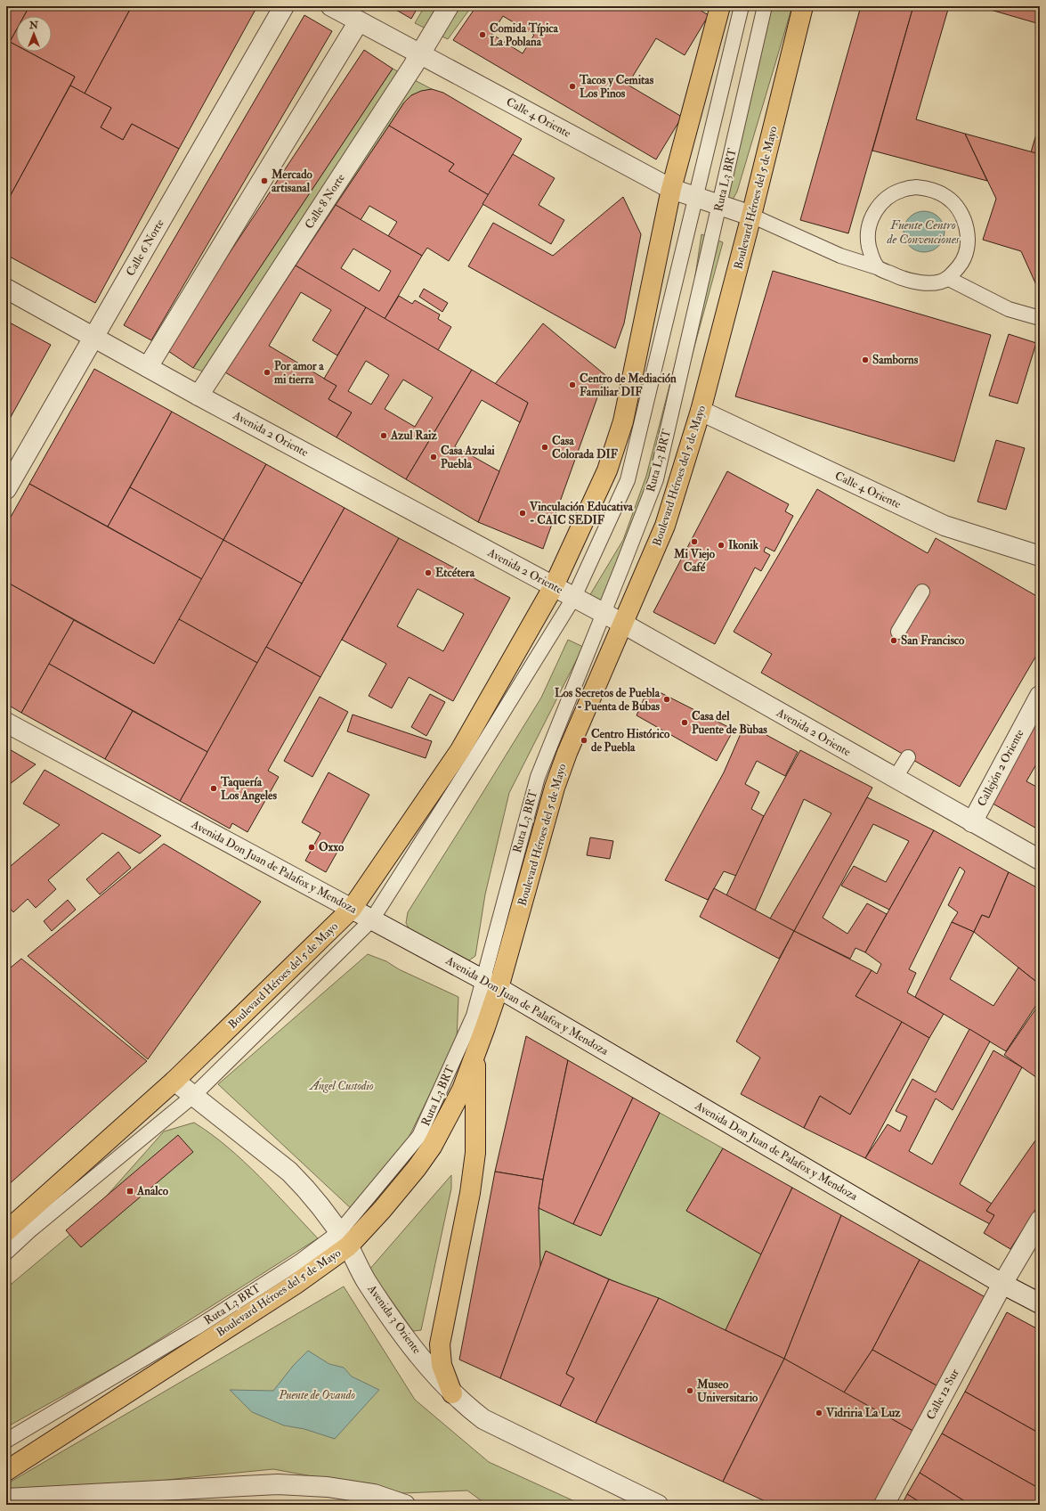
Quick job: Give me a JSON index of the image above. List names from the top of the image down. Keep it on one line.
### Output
{"streets":{"main road":["Boulevard Héroes del 5 de Mayo"],"street":["Calle 4 Oriente","Calle 8 Norte","Calle 6 Norte","Avenida 2 Oriente","Callejón 2 Oriente","Avenida Don Juan de Palafox y Mendoza","Avenida 3 Oriente","Calle 12 Sur"],"lane":["Ruta L3 BRT"]},"crossings":[["Calle 4 Oriente","Ruta L3 BRT"],["Calle 4 Oriente","Boulevard Héroes del 5 de Mayo"],["Calle 4 Oriente","Calle 8 Norte"],["Ruta L3 BRT","Boulevard Héroes del 5 de Mayo"],["Ruta L3 BRT","Avenida 2 Oriente"],["Ruta L3 BRT","Avenida Don Juan de Palafox y Mendoza"],["Ruta L3 BRT","Avenida 3 Oriente"],["Boulevard Héroes del 5 de Mayo","Avenida 2 Oriente"],["Boulevard Héroes del 5 de Mayo","Avenida Don Juan de Palafox y Mendoza"],["Boulevard Héroes del 5 de Mayo","Avenida 3 Oriente"],["Calle 8 Norte","Avenida 2 Oriente"],["Calle 6 Norte","Avenida 2 Oriente"],["Avenida 2 Oriente","Callejón 2 Oriente"],["Avenida Don Juan de Palafox y Mendoza","Calle 12 Sur"]],"water":["Fuente Centro de Convenciones"],"parks":["Ángel Custodio","Puente de Ovando"],"places":{"other":["Comida Típica La Poblana","Tacos y Cemitas Los Pinos","Mercado artisanal","Samborns","Por amor a mi tierra","Centro de Mediación Familiar DIF","Azul Raiz","Casa Colorada DIF","Casa Azulai Puebla","Vinculación Educativa - CAIC SEDIF","Mi Viejo Café","Ikonik","Etcétera","San Francisco","Los Secretos de Puebla - Puenta de Bubas","Casa del Puente de Bubas","Centro Histórico de Puebla","Taquería Los Angeles","Oxxo","Museo Universitario","Vidriria La Luz"],"transit":["Analco"]},"north":"top"}
